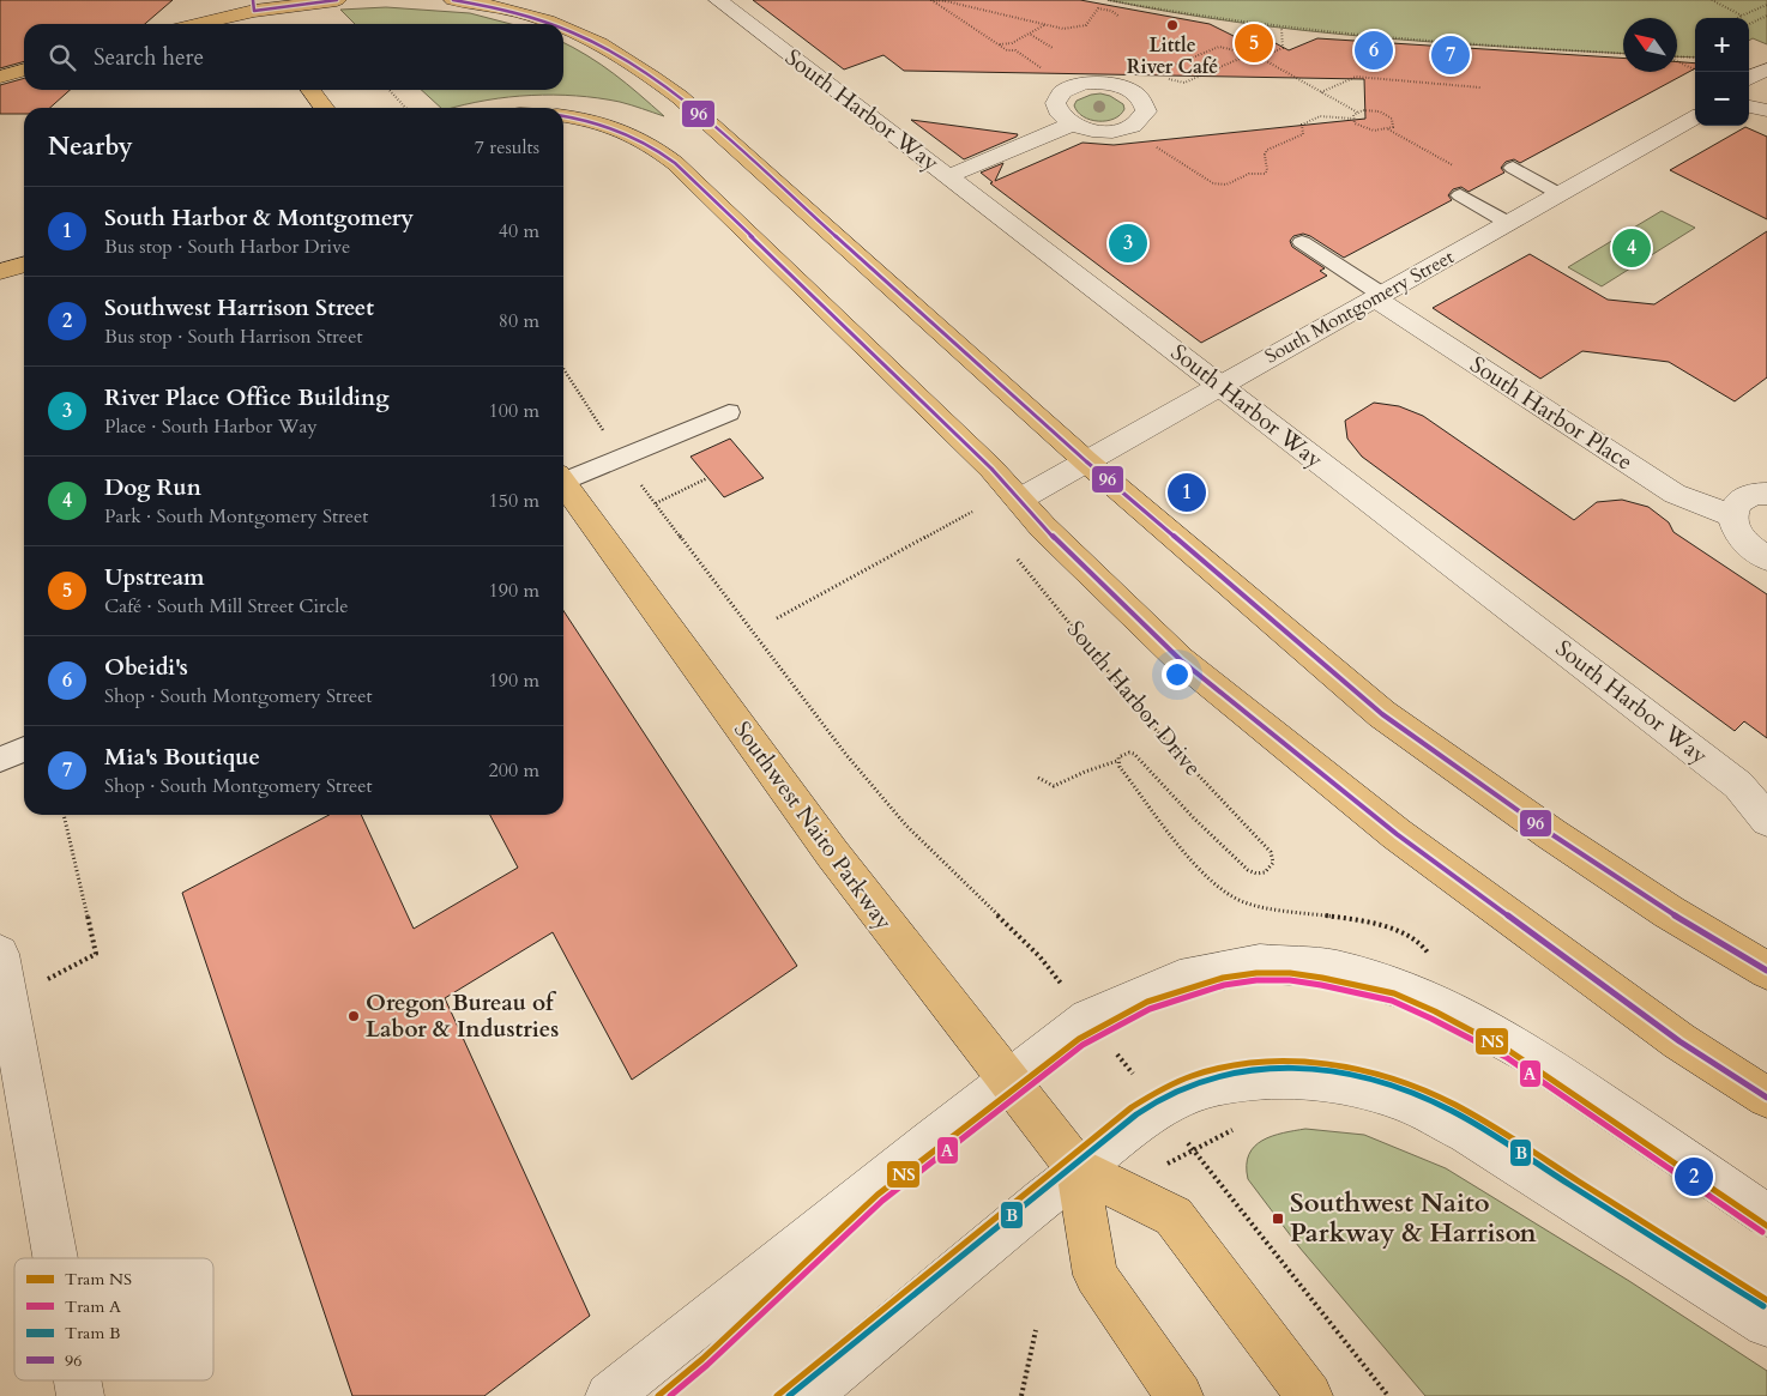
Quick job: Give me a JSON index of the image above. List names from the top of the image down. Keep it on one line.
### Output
{"streets":{"main road":["Southwest Naito Parkway"],"street":["South Harbor Way","South Montgomery Street","South Harbor Place"],"path":["South Harbor Drive"]},"crossings":[["South Harbor Way","South Montgomery Street"],["South Montgomery Street","South Harbor Place"]],"places":{"other":["Little River Café","Oregon Bureau of Labor & Industries"],"transit":["Southwest Naito Parkway & Harrison"]},"lines":["transit line 96","tram line NS","tram line A","tram line B"],"legend":["Tram NS","Tram A","Tram B","96"],"north":"top left","page":{"map_buttons":["+","−"],"pins":["5","6","7","3","4","1","2"],"search":"Search here","heading":["Nearby","7 results"],"list":[{"mark":"1","name":"South Harbor & Montgomery","note":"Bus stop · South Harbor Drive","value":"40 m"},{"mark":"2","name":"Southwest Harrison Street","note":"Bus stop · South Harrison Street","value":"80 m"},{"mark":"3","name":"River Place Office Building","note":"Place · South Harbor Way","value":"100 m"},{"mark":"4","name":"Dog Run","note":"Park · South Montgomery Street","value":"150 m"},{"mark":"5","name":"Upstream","note":"Café · South Mill Street Circle","value":"190 m"},{"mark":"6","name":"Obeidi's","note":"Shop · South Montgomery Street","value":"190 m"},{"mark":"7","name":"Mia's Boutique","note":"Shop · South Montgomery Street","value":"200 m"}]}}
